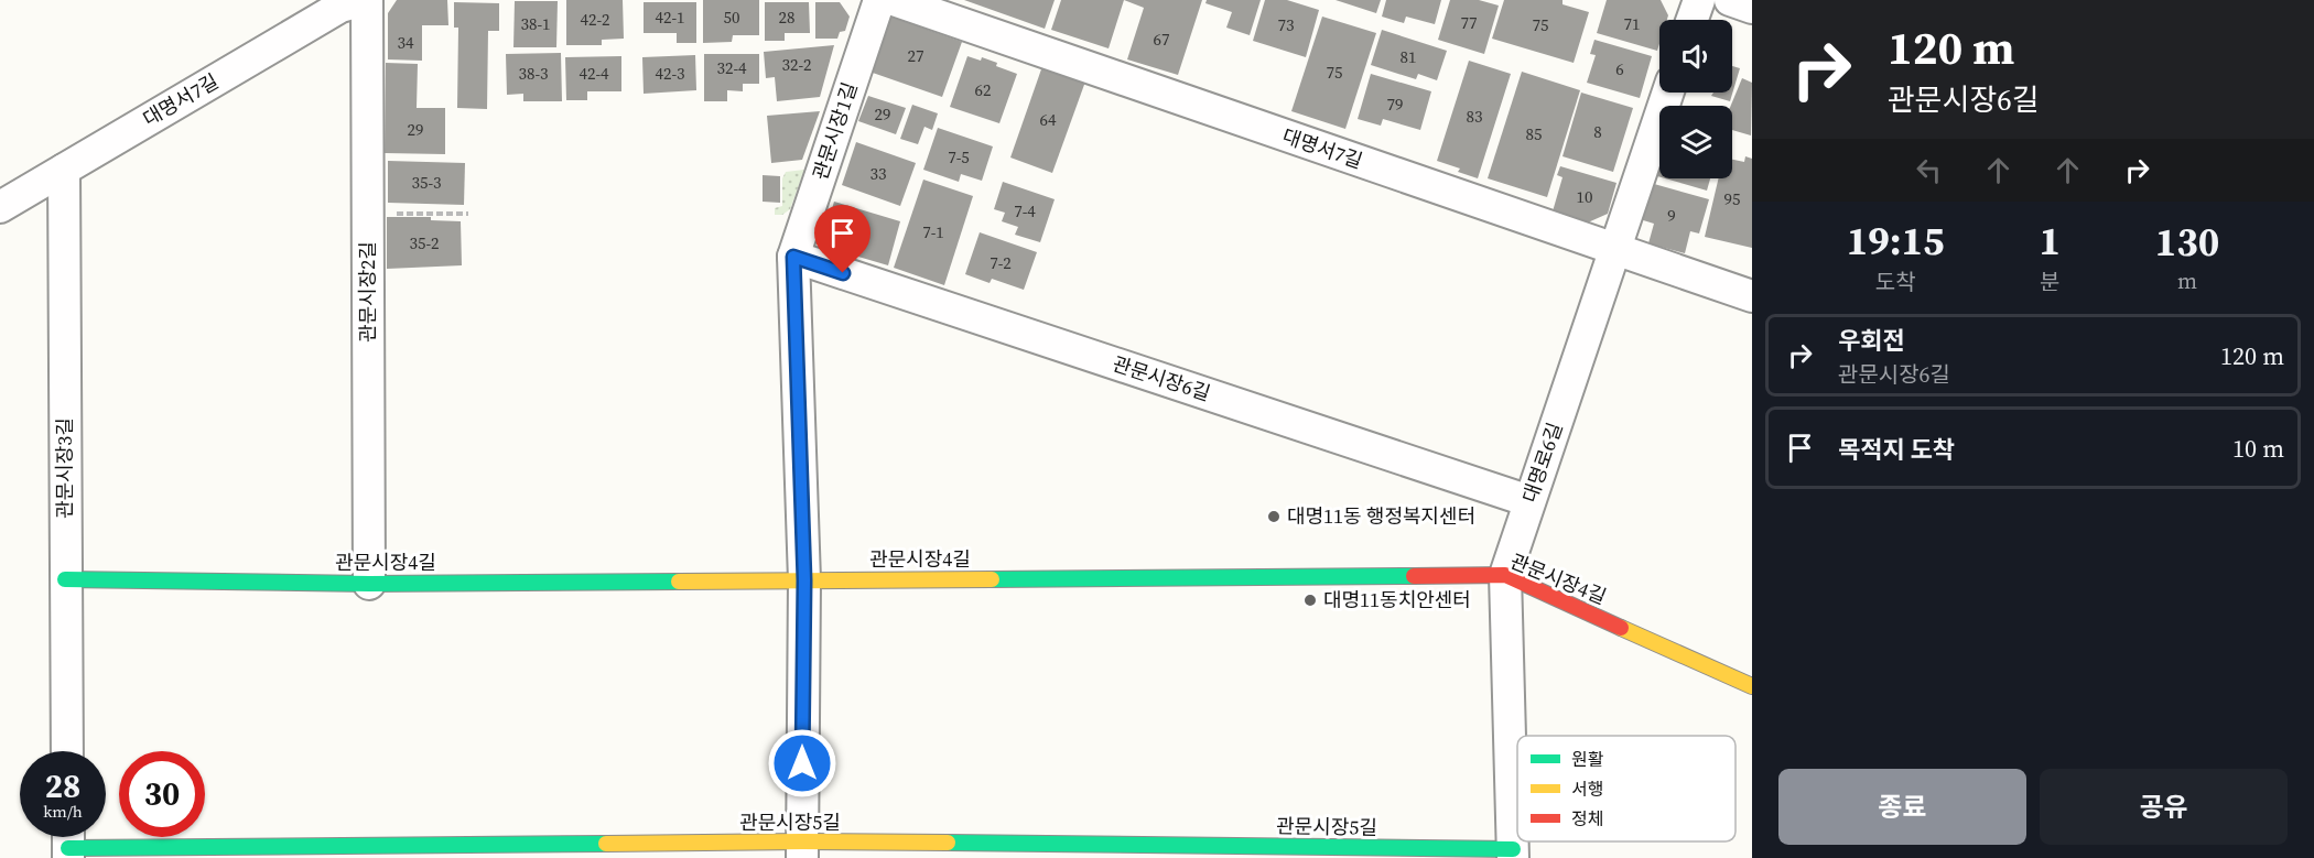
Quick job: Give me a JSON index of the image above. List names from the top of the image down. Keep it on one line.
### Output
{"streets":{"street":["대명서7길","관문시장1길","관문시장2길","관문시장6길","대명로6길","관문시장3길","관문시장4길","관문시장5길"]},"crossings":[["대명서7길","관문시장2길"],["대명서7길","대명로6길"],["대명서7길","관문시장3길"],["관문시장1길","관문시장6길"],["관문시장1길","관문시장4길"],["관문시장1길","관문시장5길"],["관문시장2길","관문시장4길"],["관문시장6길","대명로6길"],["대명로6길","관문시장4길"],["대명로6길","관문시장5길"],["관문시장3길","관문시장4길"]],"places":["대명11동 행정복지센터","대명11동치안센터"],"house_numbers":["42-1","50","28","42-2","77","38-1","71","73","75","67","34","27","81","32-2","32-4","6","75","38-3","42-4","42-3","62","79","29","83","64","29","8","85","7-5","33","35-3","10","95","7-4","9","7-1","35-2","7-2"],"legend":["원활","서행","정체"],"page":{"turn":["120 m","관문시장6길"],"eta":["19:15","도착","1","분","130","m"],"list":[{"name":"우회전","note":"관문시장6길","value":"120 m"},{"name":"목적지 도착","value":"10 m"}],"speed":"28 km/h","limit":"30","buttons":["종료","공유"]}}
